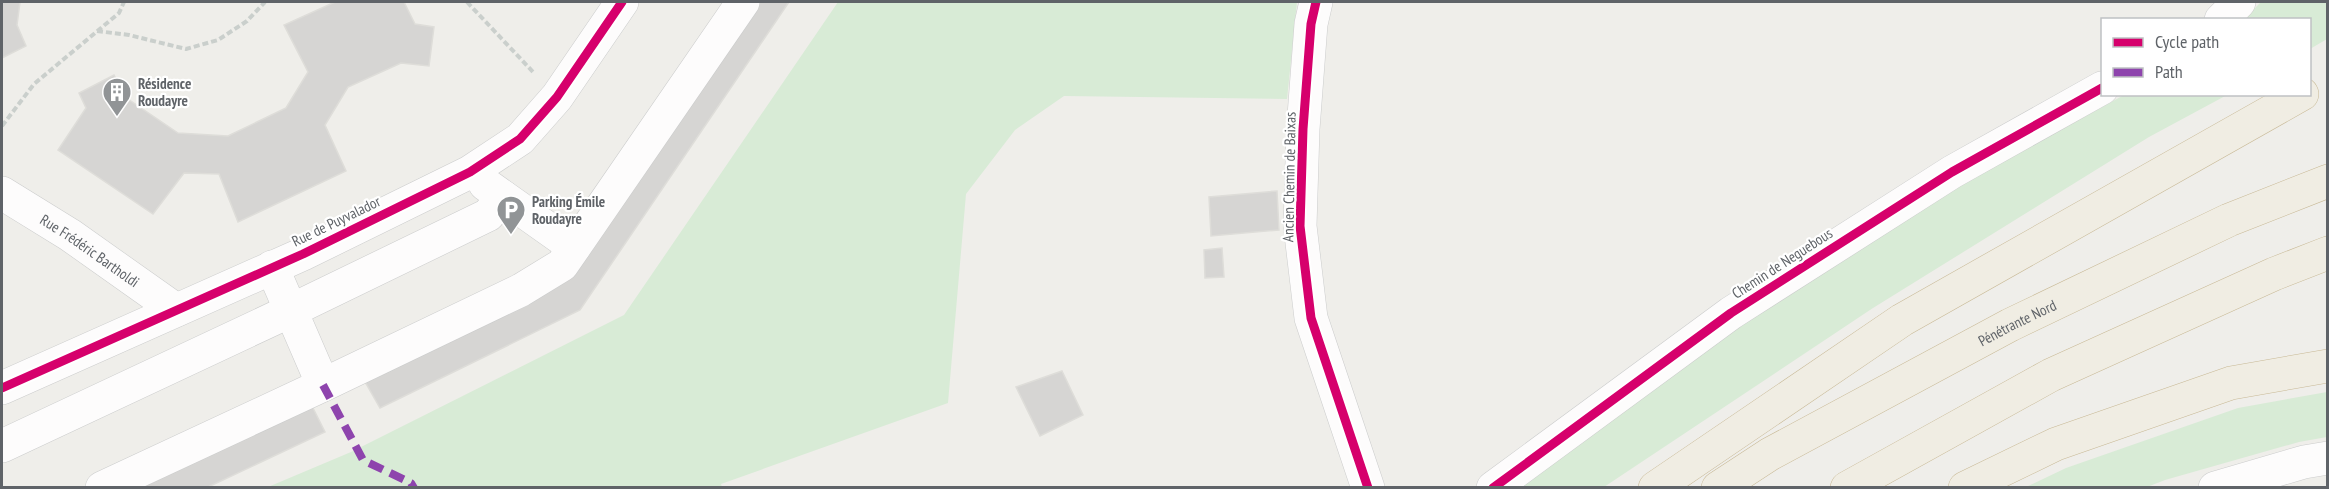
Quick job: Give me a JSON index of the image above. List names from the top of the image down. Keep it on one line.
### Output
{"streets":{"highway":["Pénétrante Nord"],"street":["Ancien Chemin de Baixas","Rue de Puyvalador","Rue Frédéric Bartholdi","Chemin de Neguebous"]},"crossings":[["Rue de Puyvalador","Rue Frédéric Bartholdi"]],"places":{"building":["Résidence Roudayre"],"parking":["Parking Émile Roudayre"]},"legend":["Cycle path","Path"]}
